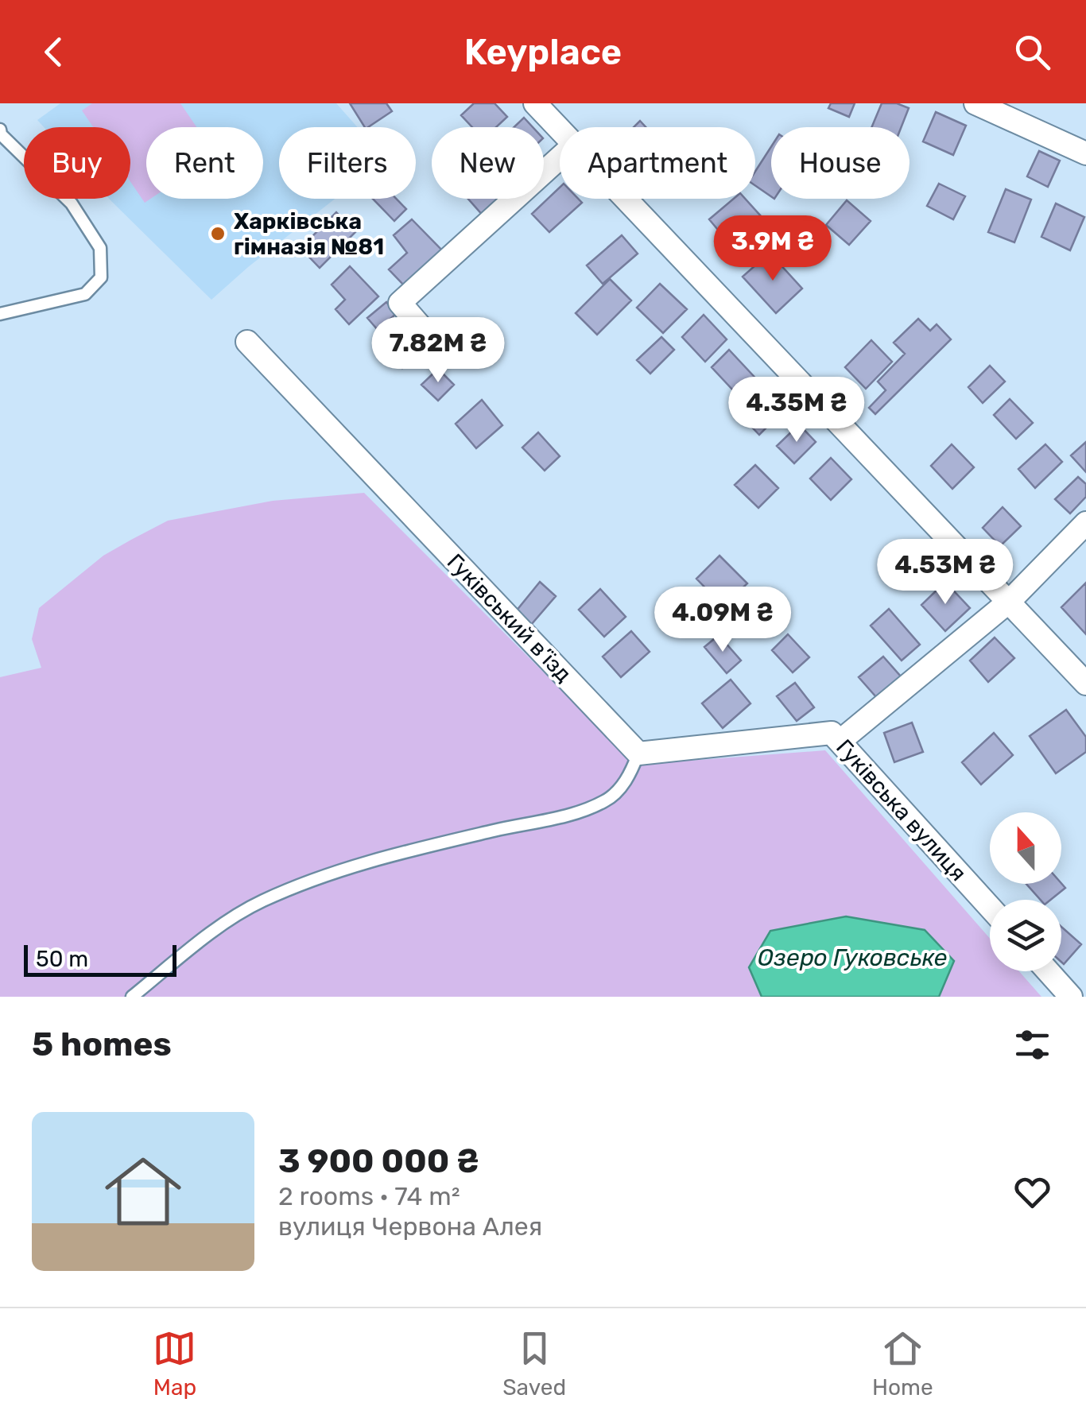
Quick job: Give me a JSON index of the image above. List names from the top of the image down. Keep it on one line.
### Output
{"streets":{"street":["Гуківський в’їзд","Гуківська вулиця"]},"water":["Озеро Гуковське"],"places":["Харківська гімназія №81"],"scale_bar":"50 m","north":"top","page":{"header":"Keyplace","chip":["Buy","Rent","Filters","New","Apartment","House"],"price":["3.9M ₴","7.82M ₴","4.35M ₴","4.53M ₴","4.09M ₴"],"scale":"50 m","heading":"5 homes","list":[{"name":"3 900 000 ₴","note":"2 rooms · 74 m² · вулиця Червона Алея"}],"tabs":["Map","Saved","Home"]}}
